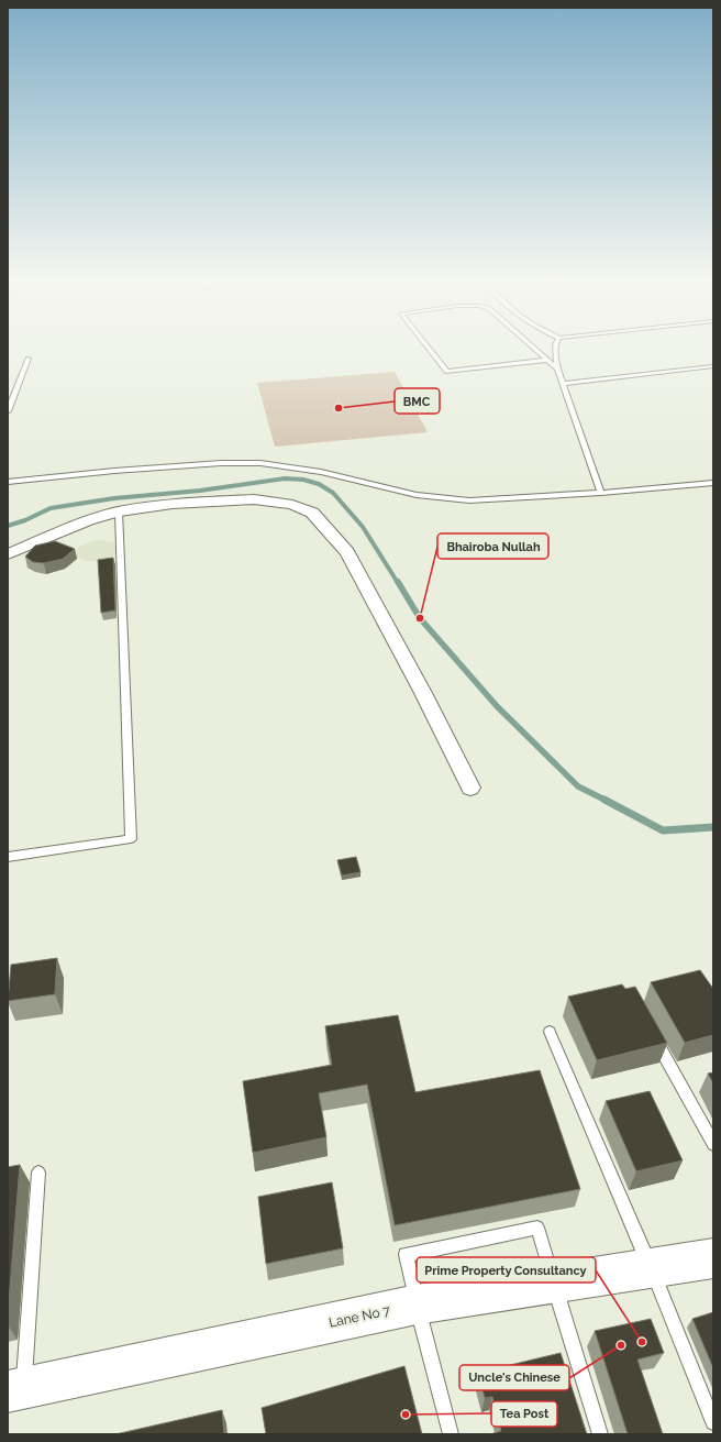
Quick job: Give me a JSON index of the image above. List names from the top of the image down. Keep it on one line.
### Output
{"streets":{"main road":["Lane No 7"]},"places":["BMC","Bhairoba Nullah","Prime Property Consultancy","Uncle's Chinese","Tea Post"]}
